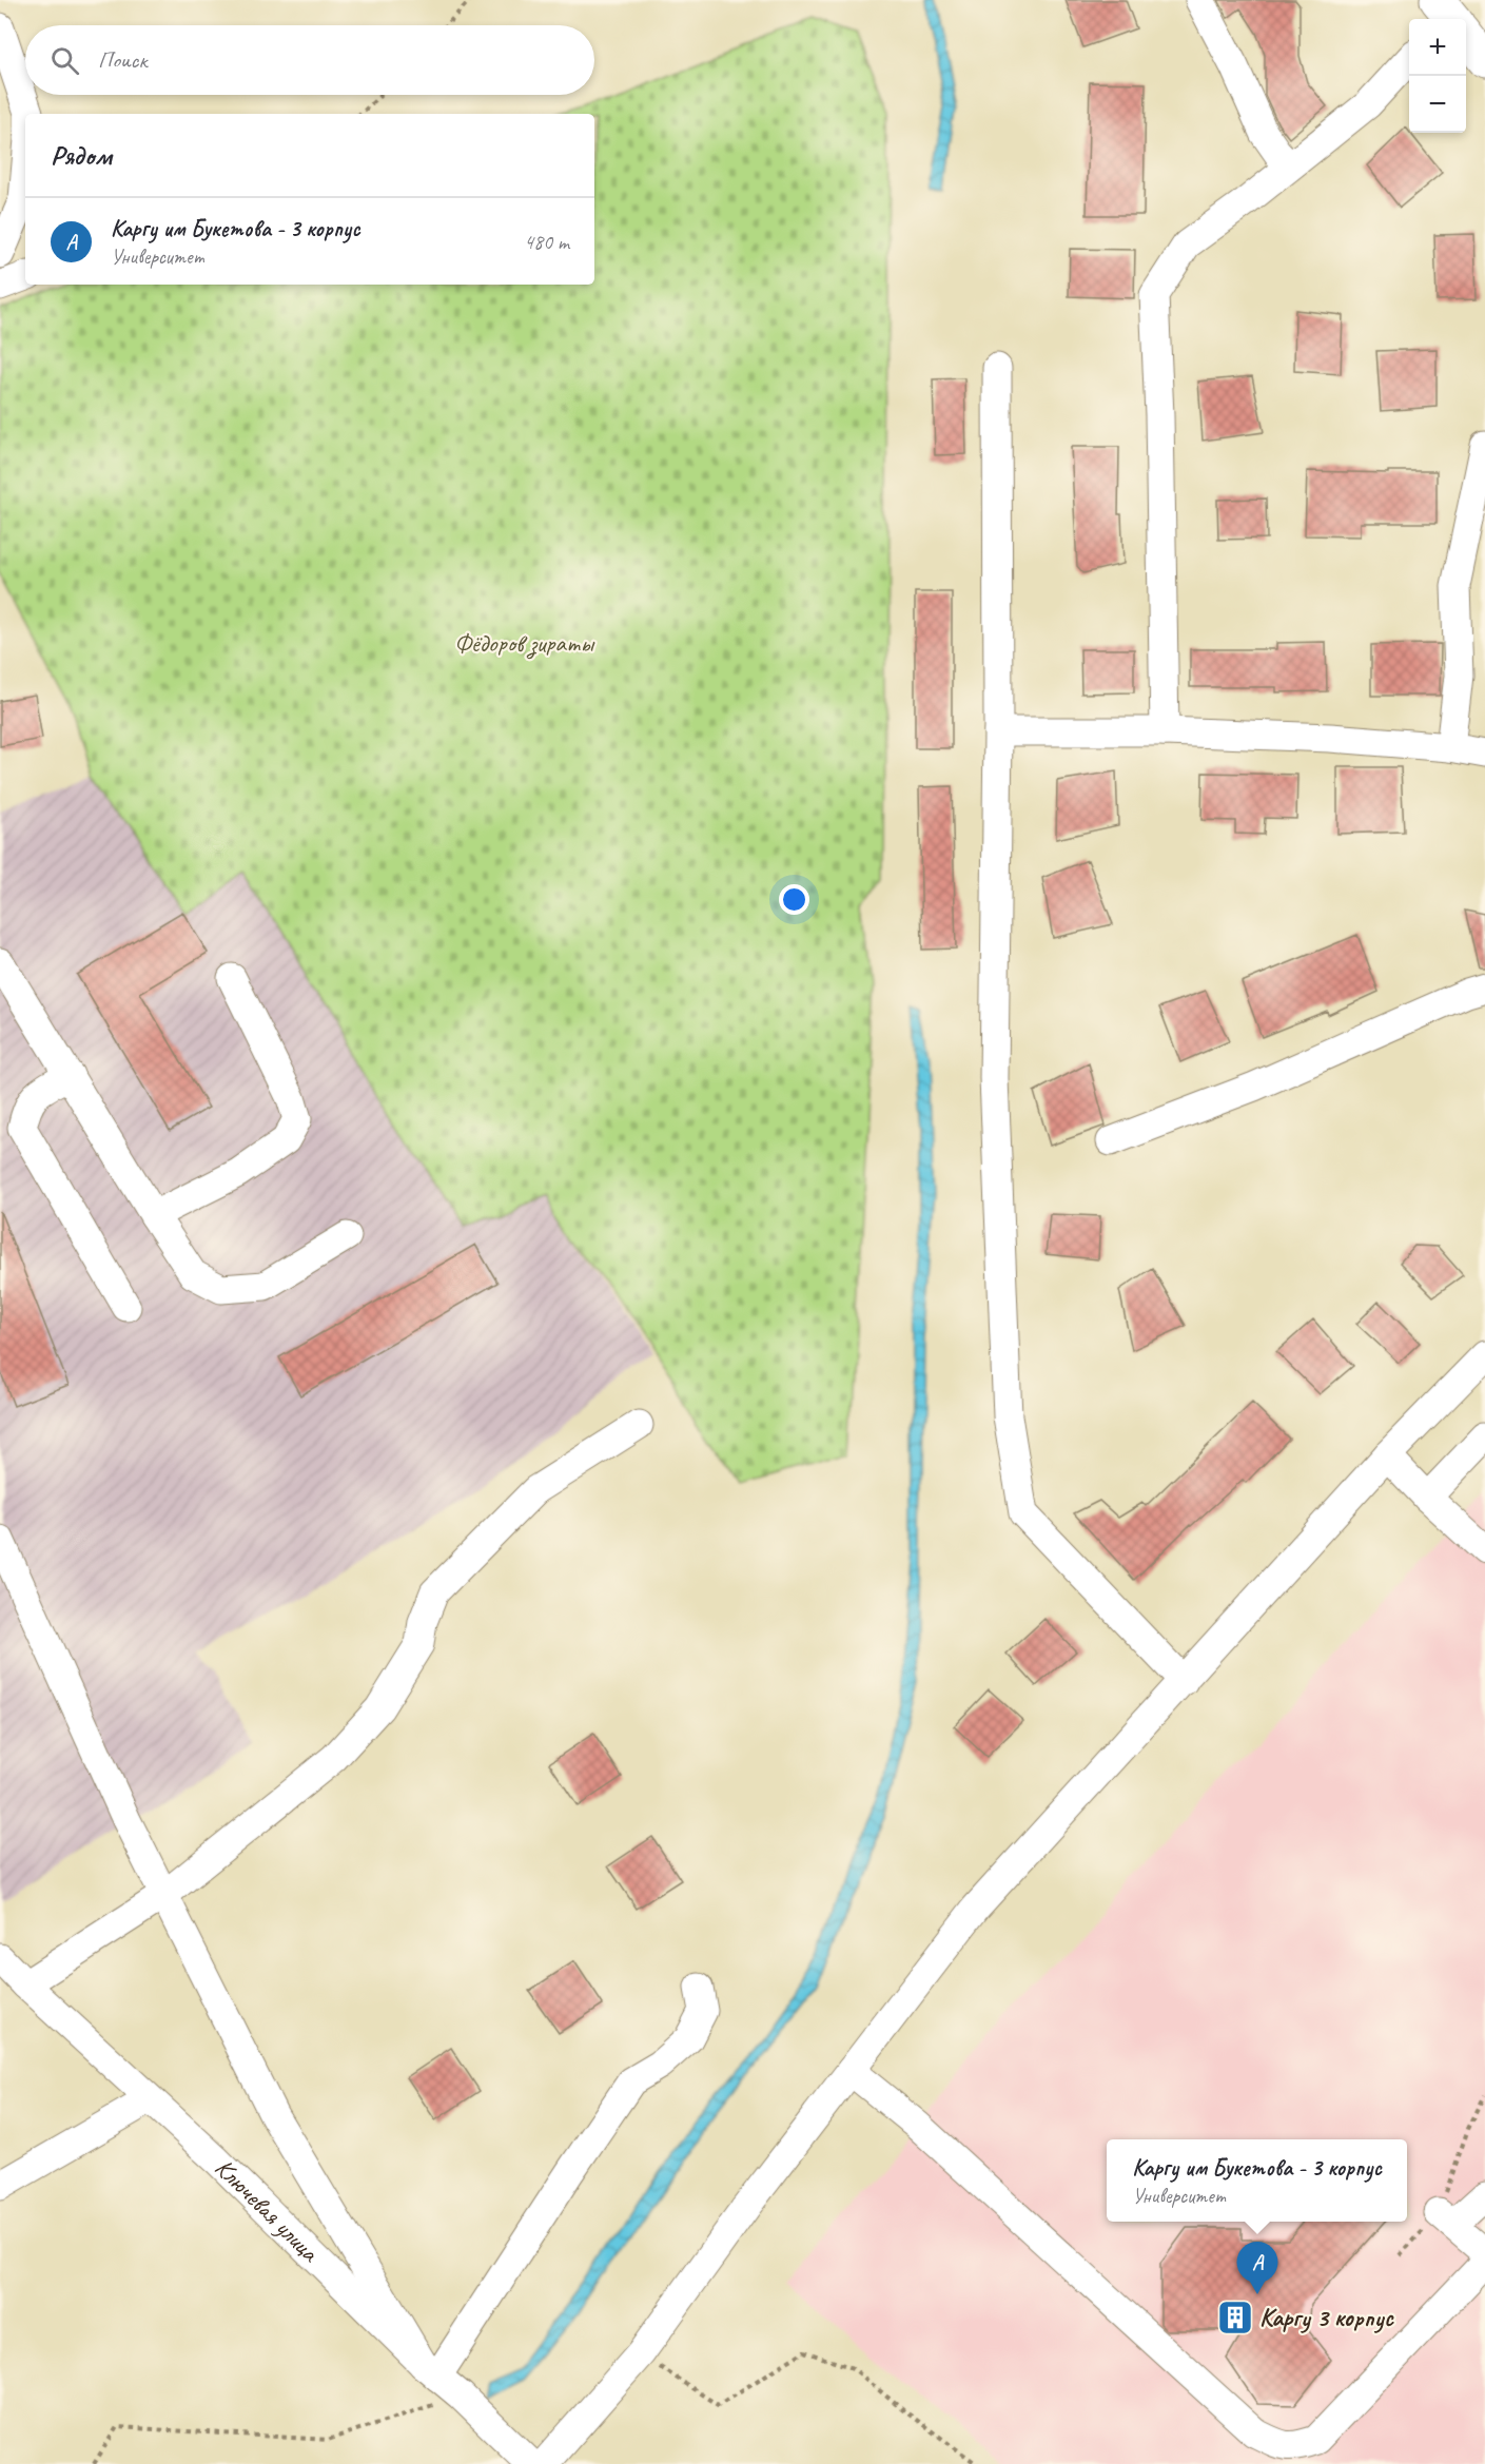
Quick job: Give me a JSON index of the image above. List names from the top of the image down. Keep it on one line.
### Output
{"streets":{"street":["Ключевая улица"]},"parks":["Фёдоров зираты"],"places":{"building":["Каргу 3 корпус"]},"page":{"map_buttons":["+","−"],"search":"Поиск","heading":"Рядом","list":[{"mark":"A","name":"Каргу им Букетова - 3 корпус","note":"Университет","value":"480 m"}],"popup":["Каргу им Букетова - 3 корпус","Университет"],"pins":"A"}}
